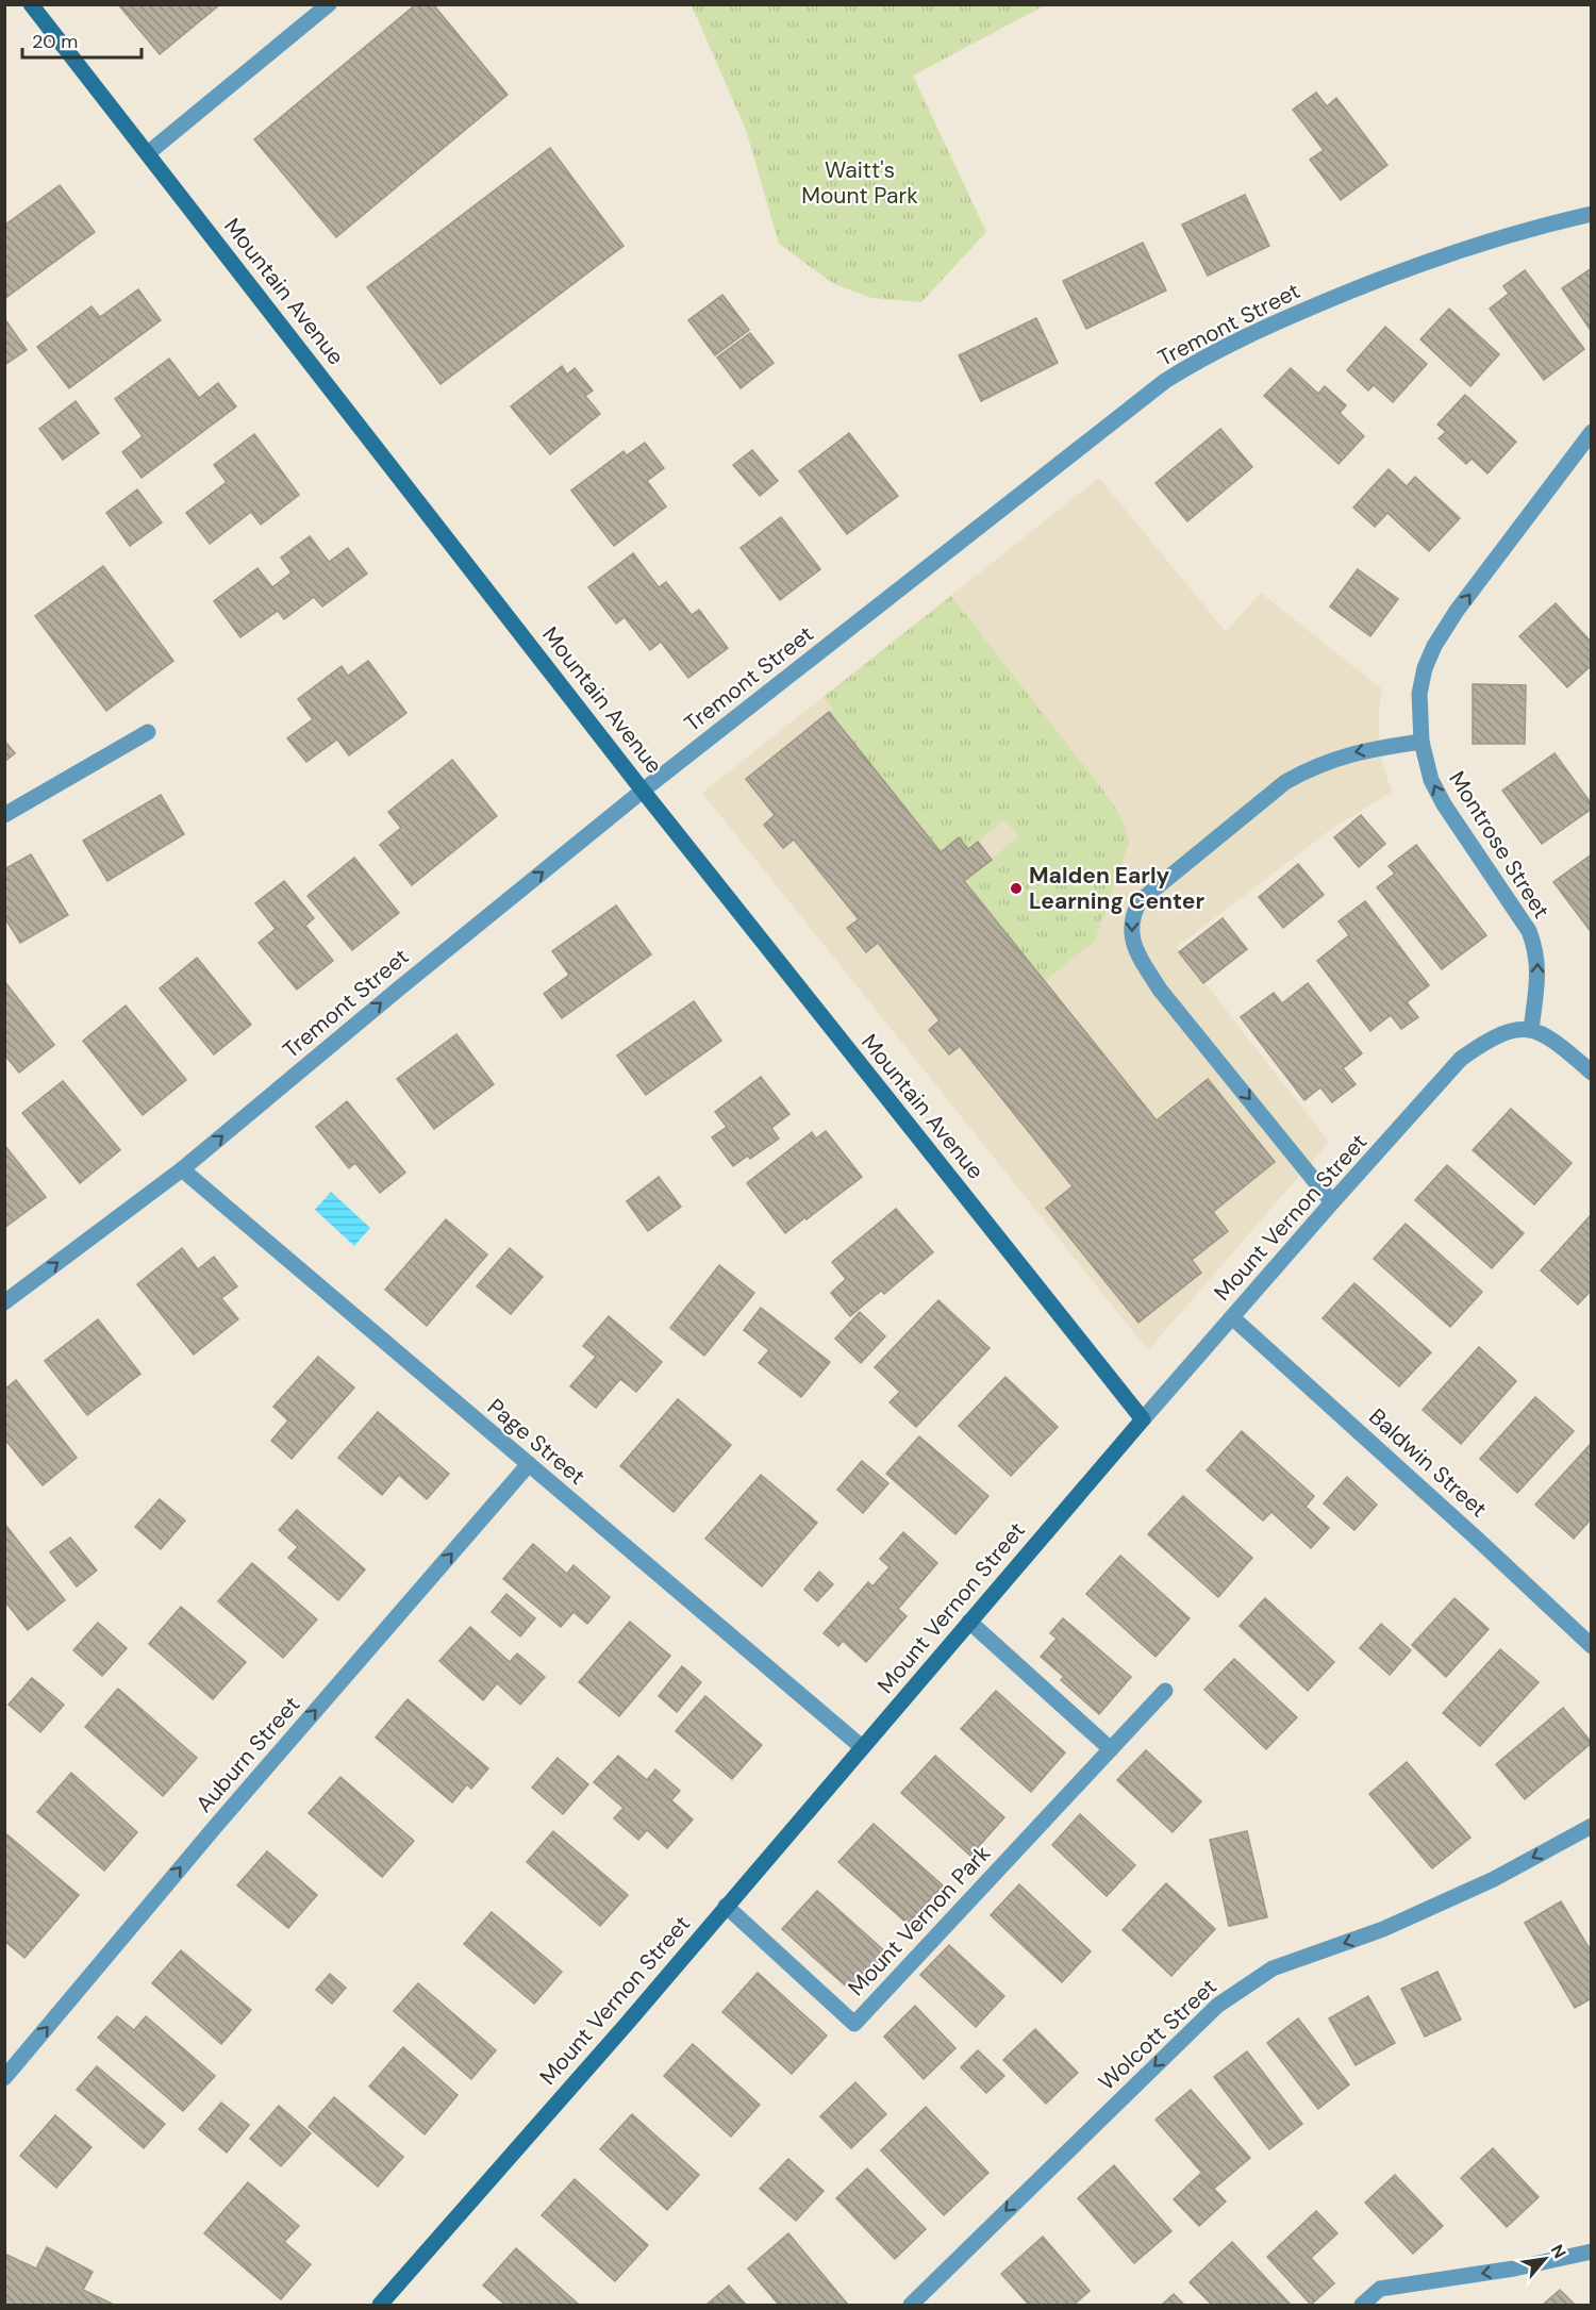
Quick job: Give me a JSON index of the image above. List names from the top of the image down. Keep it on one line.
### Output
{"streets":{"street":["Mountain Avenue","Tremont Street","Montrose Street","Mount Vernon Street","Page Street","Baldwin Street","Auburn Street","Mount Vernon Park","Wolcott Street"]},"crossings":[["Mountain Avenue","Tremont Street"],["Mountain Avenue","Mount Vernon Street"],["Tremont Street","Page Street"],["Montrose Street","Mount Vernon Street"],["Mount Vernon Street","Page Street"],["Mount Vernon Street","Baldwin Street"],["Mount Vernon Street","Mount Vernon Park"],["Page Street","Auburn Street"]],"one_way":["Tremont Street","Montrose Street","Auburn Street","Wolcott Street"],"parks":["Waitt's Mount Park"],"places":["Malden Early Learning Center"],"scale_bar":"20 m","north":"top right"}
